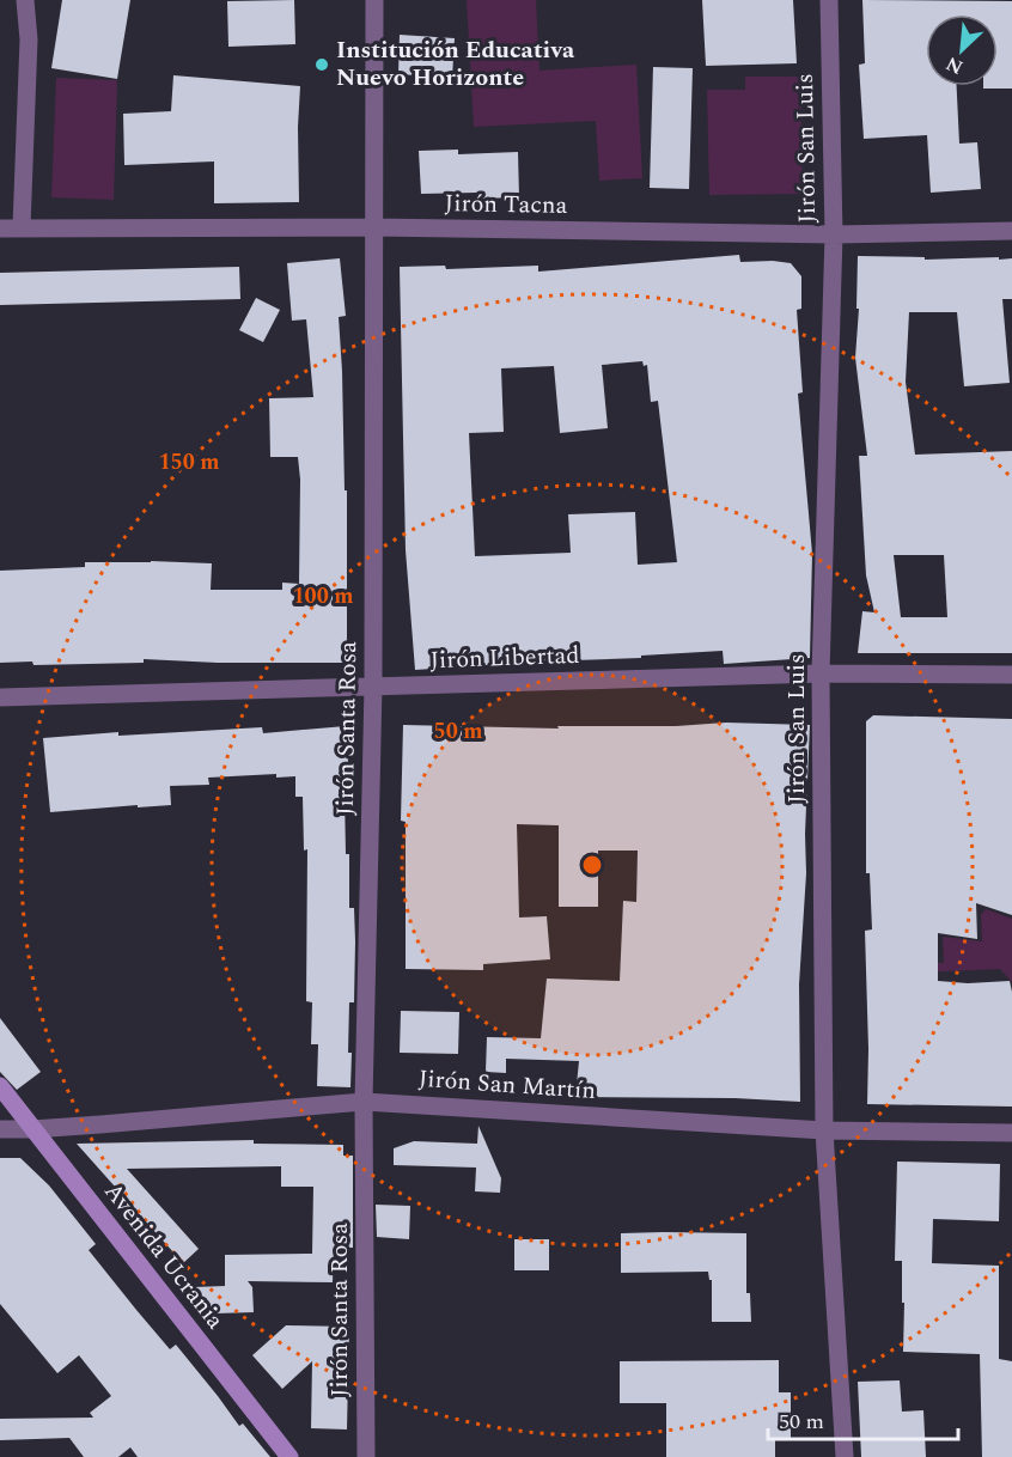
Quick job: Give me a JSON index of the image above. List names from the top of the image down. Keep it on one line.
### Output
{"streets":{"main road":["Avenida Ucrania"],"street":["Jirón San Luis","Jirón Tacna","Jirón Libertad","Jirón Santa Rosa","Jirón San Martín"]},"crossings":[["Jirón San Luis","Jirón Tacna"],["Jirón San Luis","Jirón Libertad"],["Jirón San Luis","Jirón San Martín"],["Jirón Tacna","Jirón Santa Rosa"],["Jirón Libertad","Jirón Santa Rosa"],["Jirón Santa Rosa","Jirón San Martín"],["Jirón San Martín","Avenida Ucrania"]],"places":["Institución Educativa Nuevo Horizonte"],"scale_bar":"50 m","north":"bottom left","rings":["150 m","100 m","50 m"]}
